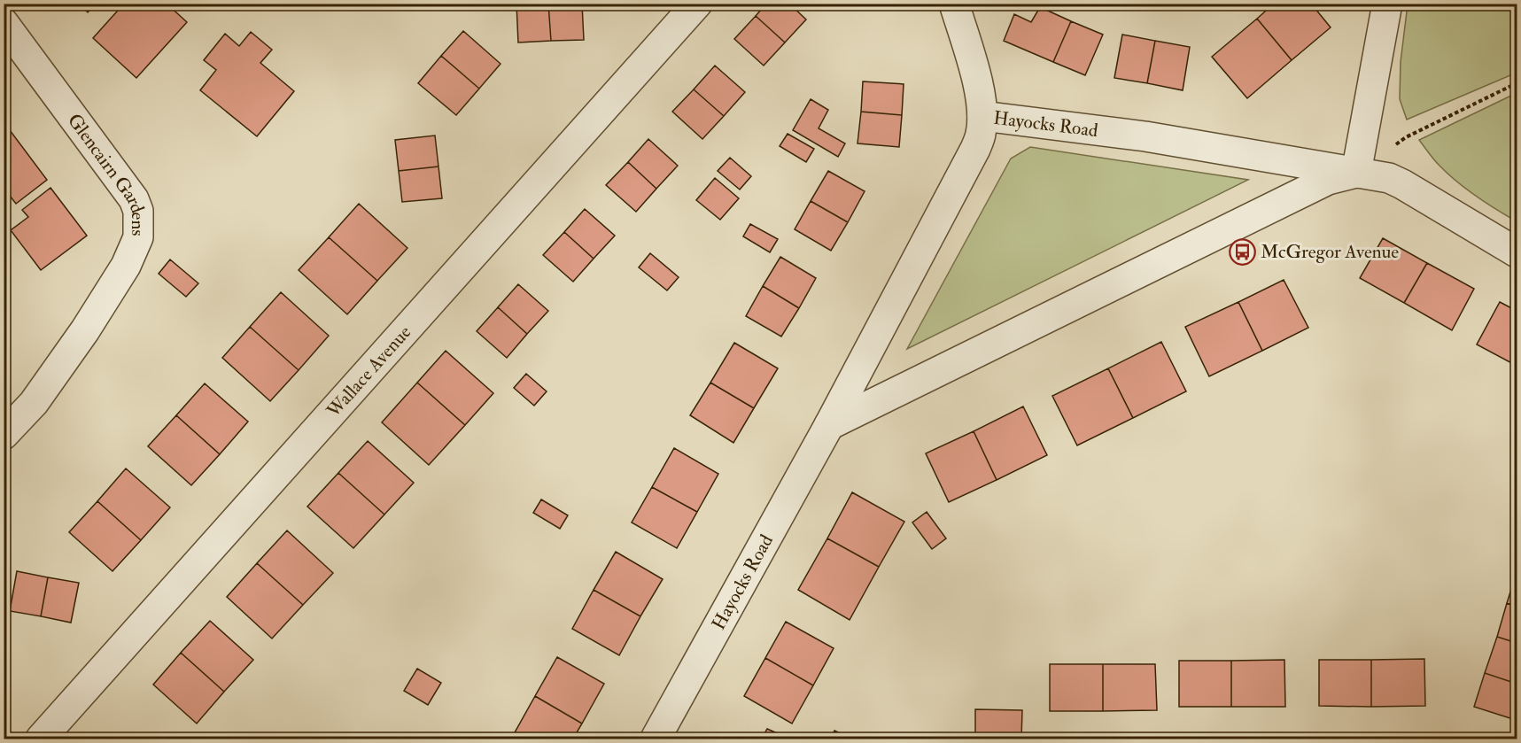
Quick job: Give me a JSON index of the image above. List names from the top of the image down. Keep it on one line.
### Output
{"streets":{"street":["Hayocks Road","Glencairn Gardens","Wallace Avenue"]},"places":{"bus stop":["McGregor Avenue"]}}
